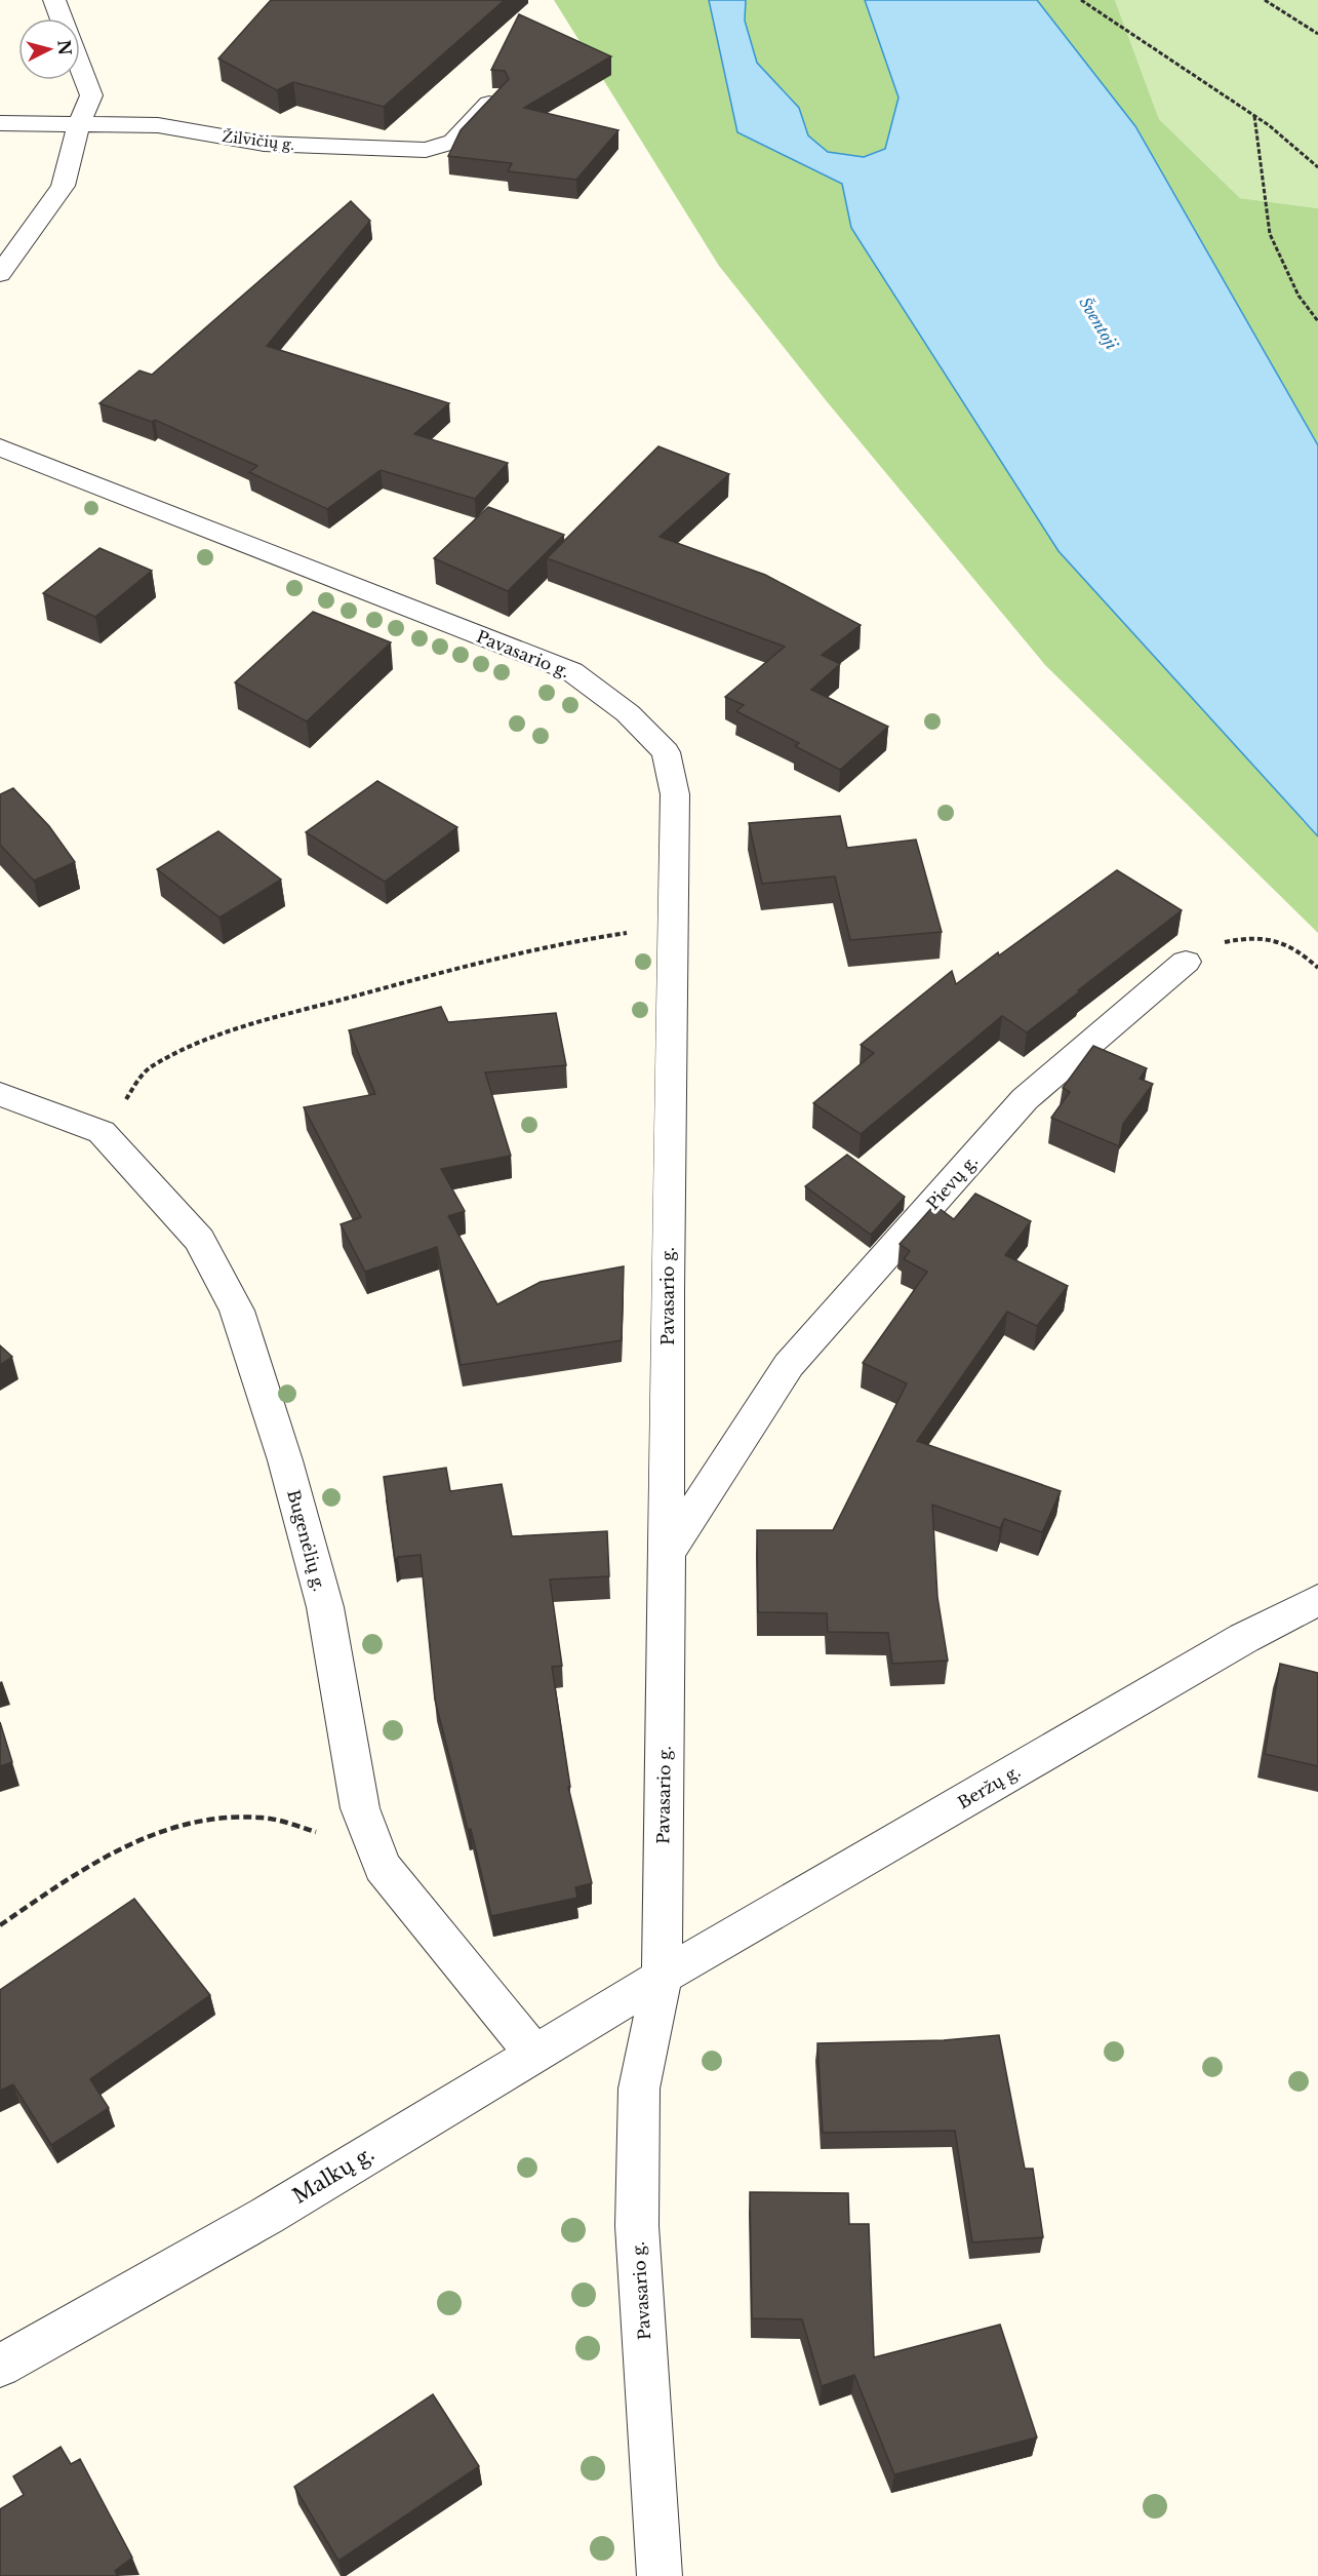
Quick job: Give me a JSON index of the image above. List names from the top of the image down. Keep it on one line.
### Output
{"streets":{"street":["Žilvičių g.","Pavasario g.","Pievų g.","Bugenėlių g.","Beržų g.","Malkų g."]},"crossings":[["Pavasario g.","Pievų g."],["Pavasario g.","Beržų g."],["Pavasario g.","Malkų g."],["Bugenėlių g.","Malkų g."],["Beržų g.","Malkų g."]],"water":["Šventoji"],"north":"right"}
